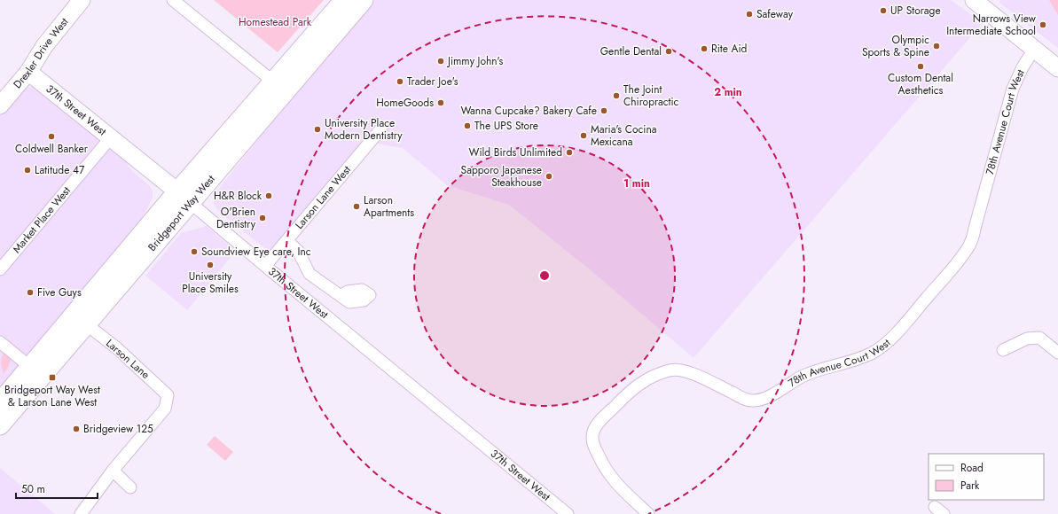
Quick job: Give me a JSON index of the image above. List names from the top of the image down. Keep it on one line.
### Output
{"streets":{"main road":["Bridgeport Way West"],"street":["Drexler Drive West","37th Street West","78th Avenue Court West","Larson Lane West","Market Place West","Larson Lane"]},"crossings":[["Drexler Drive West","37th Street West"],["37th Street West","Larson Lane West"],["37th Street West","Bridgeport Way West"],["37th Street West","Market Place West"],["Bridgeport Way West","Larson Lane"]],"parks":["Homestead Park"],"places":{"other":["UP Storage","Safeway","Narrows View Intermediate School","Olympic Sports & Spine","Rite Aid","Gentle Dental","Jimmy John's","Custom Dental Aesthetics","Trader Joe's","The Joint Chiropractic","HomeGoods","Wanna Cupcake? Bakery Cafe","The UPS Store","University Place Modern Dentistry","Maria's Cocina Mexicana","Coldwell Banker","Wild Birds Unlimited","Latitude 47","Sapporo Japanese Steakhouse","H&R Block","Larson Apartments","O'Brien Dentistry","Soundview Eye care, Inc","University Place Smiles","Five Guys","Bridgeview 125"],"transit":["Bridgeport Way West & Larson Lane West"]},"legend":["Road","Park"],"scale_bar":"50 m","rings":["2 min","1 min"]}
